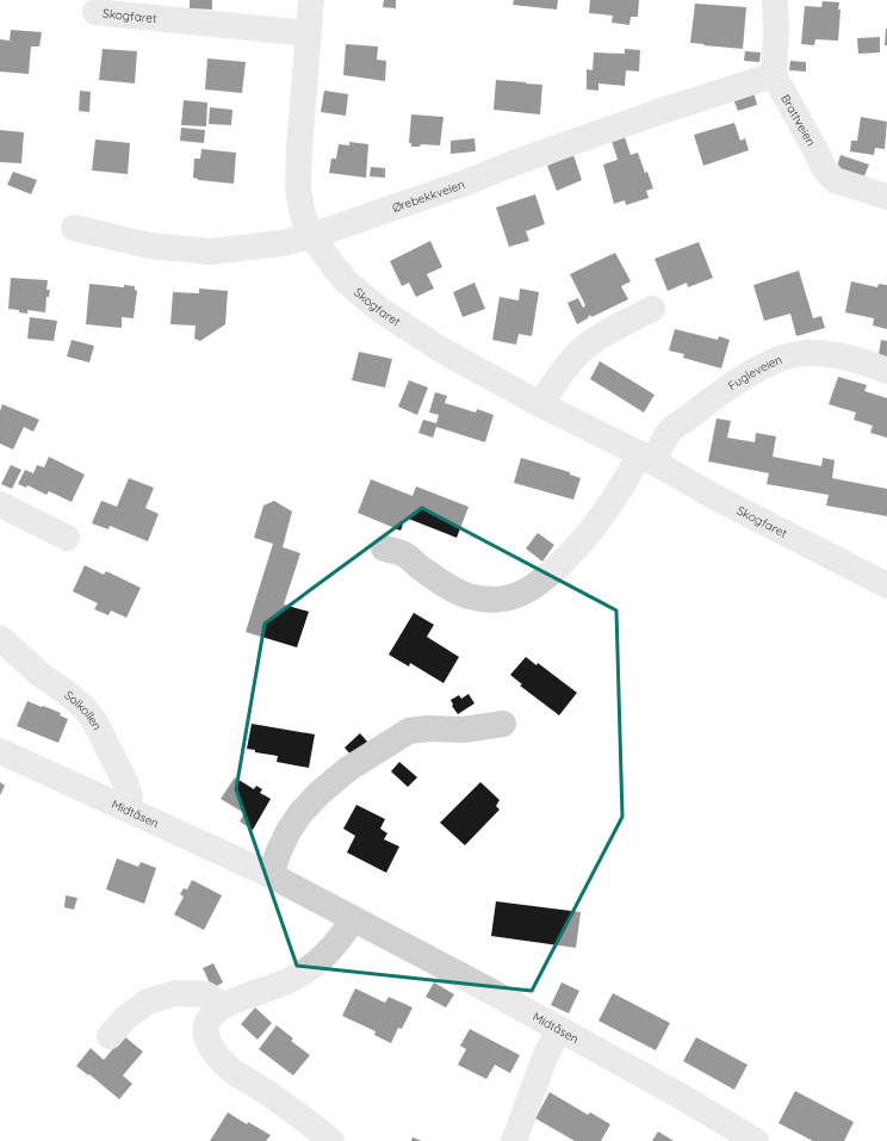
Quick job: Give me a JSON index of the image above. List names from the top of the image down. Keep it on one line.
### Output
{"streets":{"street":["Skogfaret","Brattveien","Ørebekkveien","Fugleveien","Solkollen","Midtåsen"]},"crossings":[["Skogfaret","Ørebekkveien"],["Skogfaret","Fugleveien"],["Brattveien","Ørebekkveien"],["Solkollen","Midtåsen"]]}
